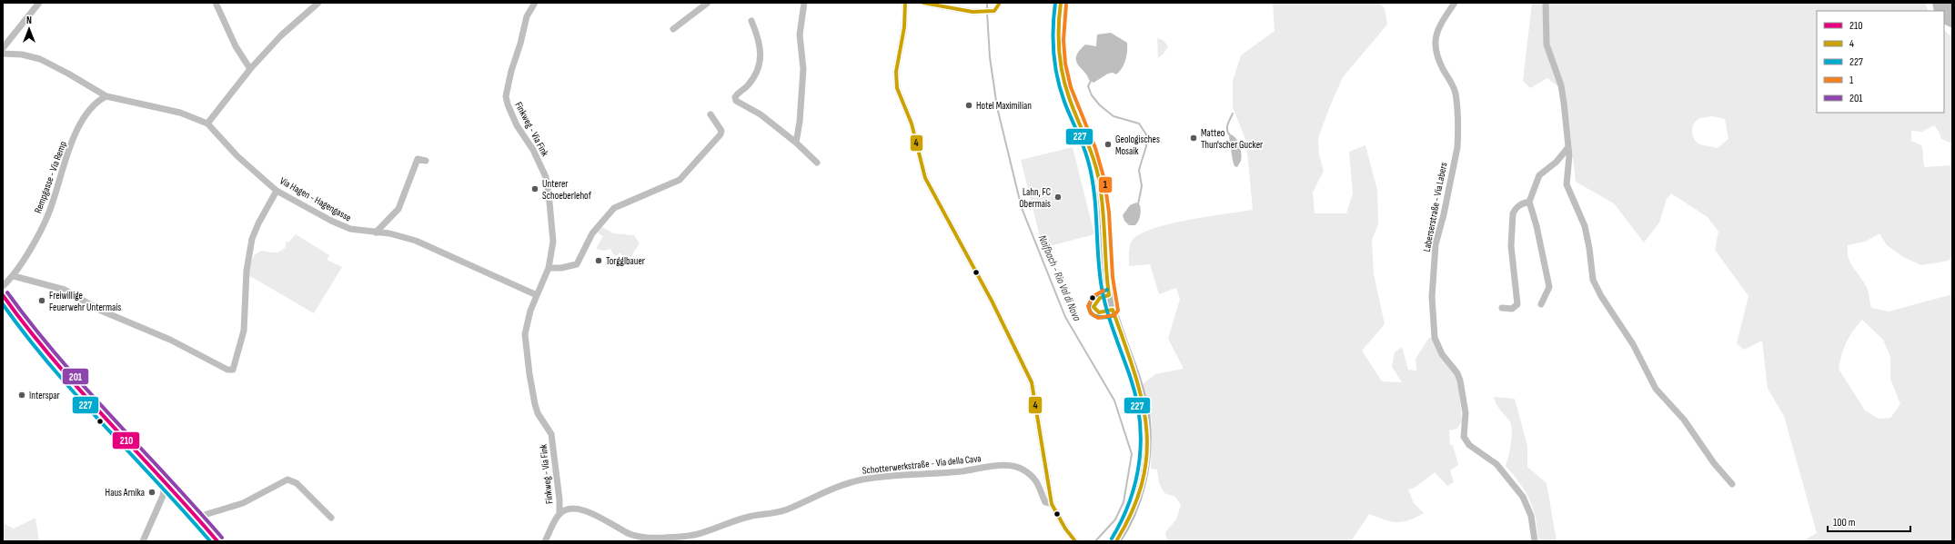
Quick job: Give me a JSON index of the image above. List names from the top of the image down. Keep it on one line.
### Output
{"streets":{"street":["Finkweg - Via Fink","Rempgasse - Via Remp","Via Hagen - Hagengasse","Laberserstraße - Via Labers","Schotterwerkstraße - Via della Cava"]},"crossings":[["Finkweg - Via Fink","Via Hagen - Hagengasse"],["Finkweg - Via Fink","Schotterwerkstraße - Via della Cava"],["Rempgasse - Via Remp","Via Hagen - Hagengasse"]],"water":["Naifbach - Rio Val di Nova"],"places":["Hotel Maximilian","Matteo Thun'scher Gucker","Geologisches Mosaik","Unterer Schoeberlehof","Lahn, FC Obermais","Torgglbauer","Freiwillige Feuerwehr Untermais","Interspar","Haus Arnika"],"lines":["transit line 4","transit line 227","transit line 1","transit line 201","transit line 210"],"legend":["210","4","227","1","201"],"scale_bar":"100 m","north":"top"}
